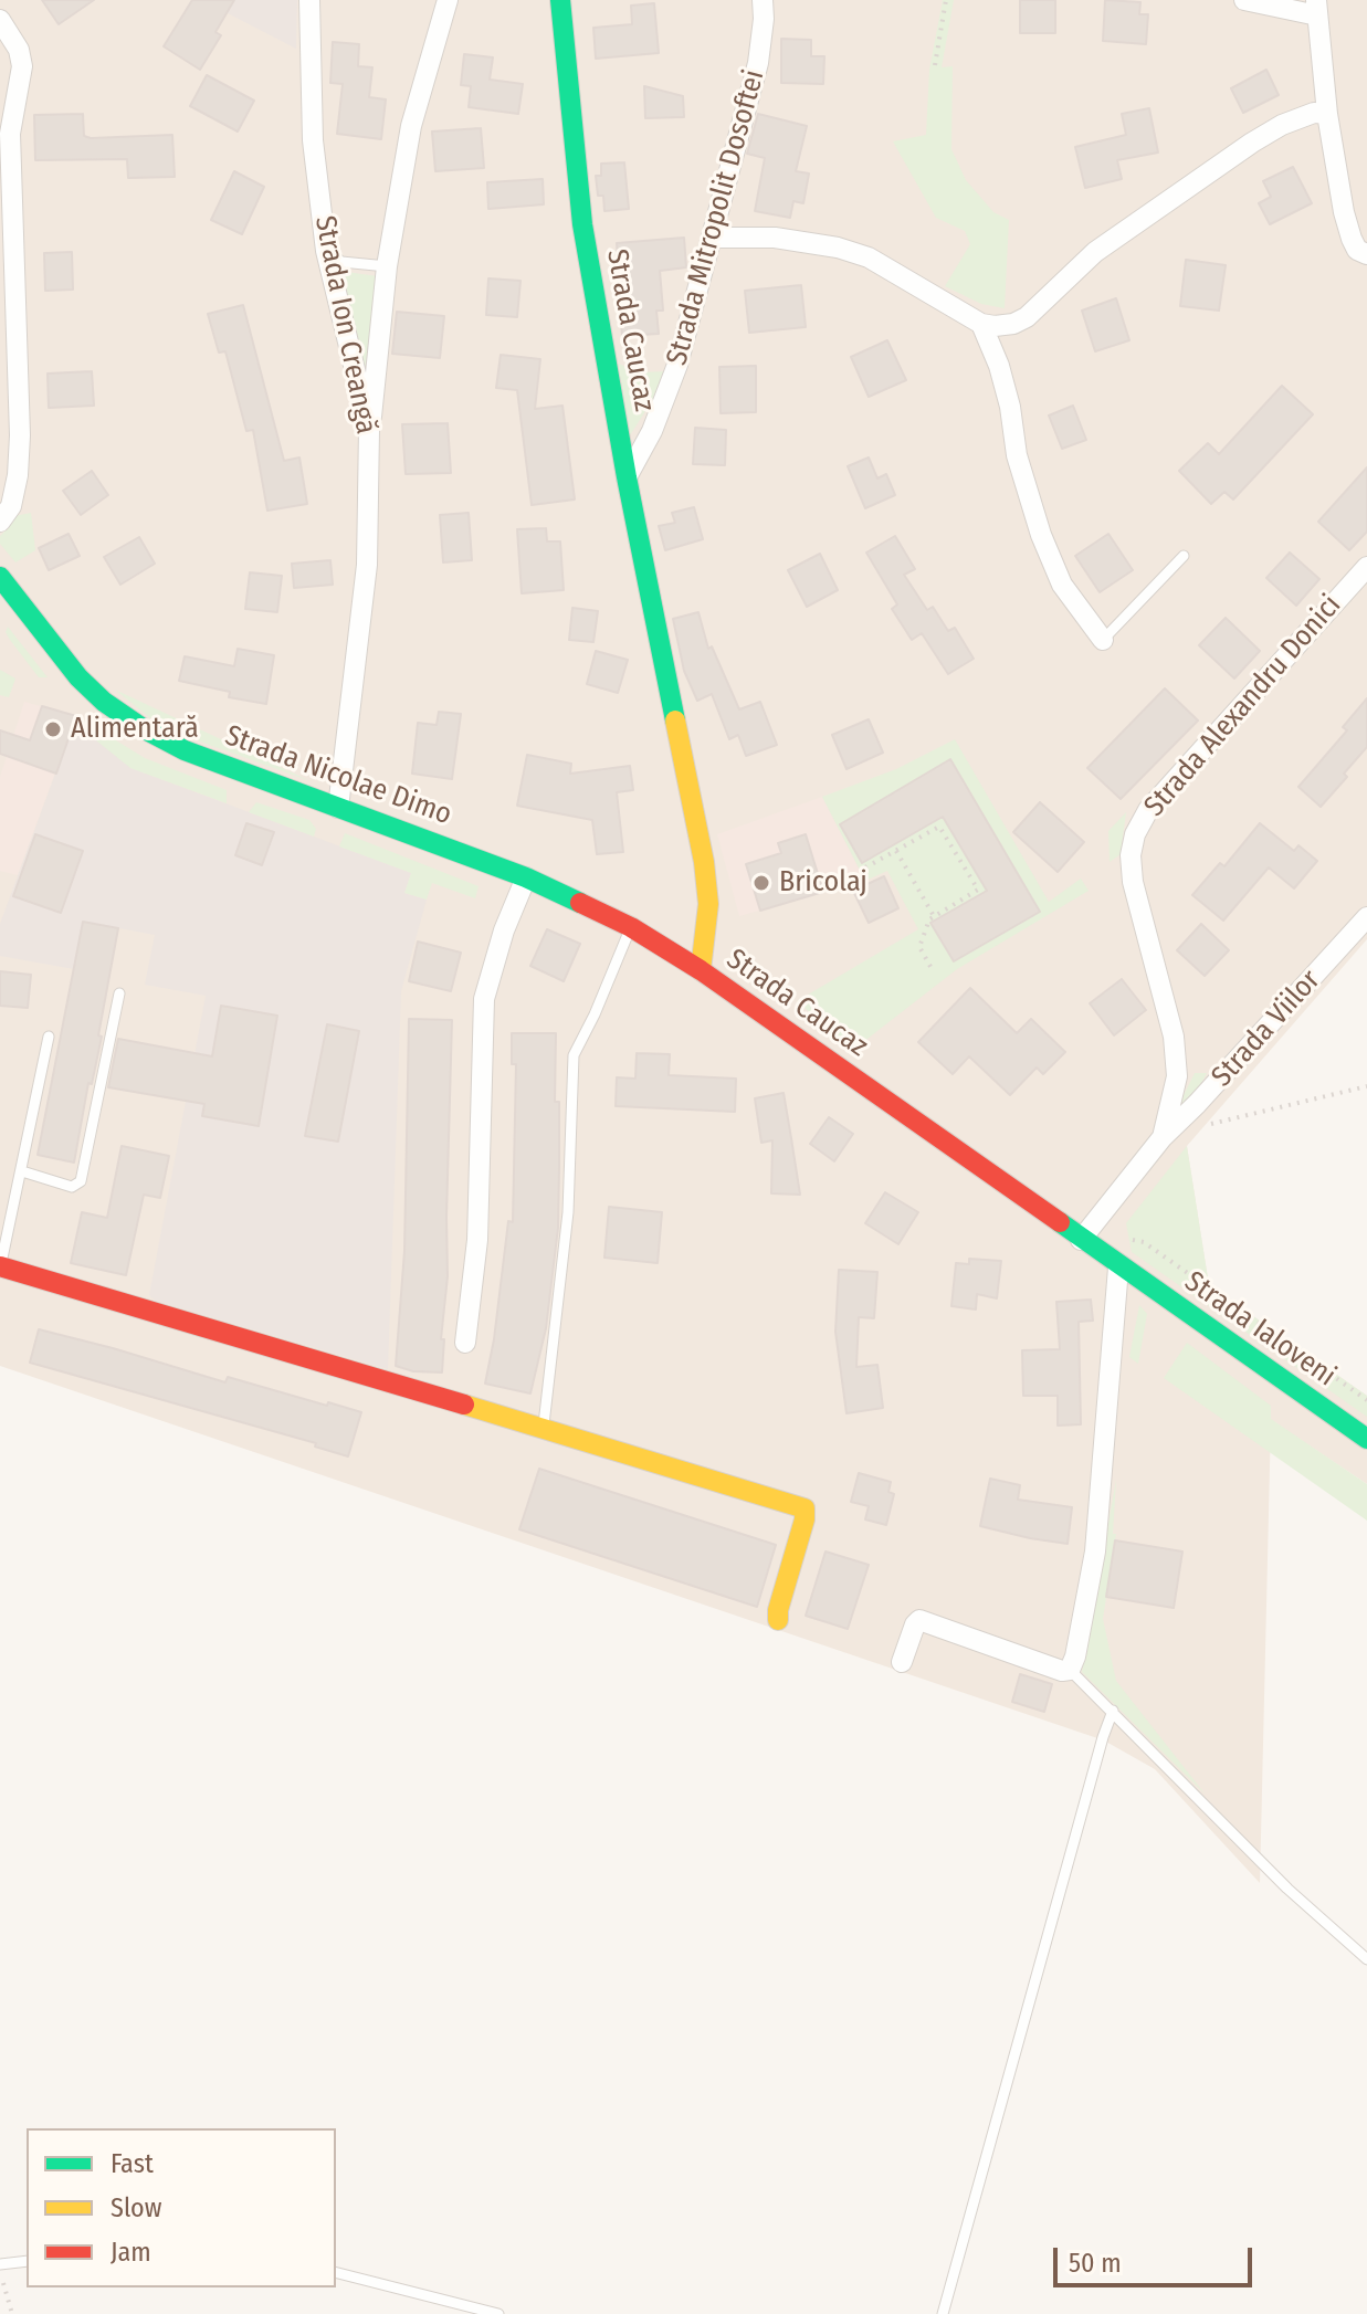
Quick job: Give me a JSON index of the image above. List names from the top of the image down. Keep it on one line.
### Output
{"streets":{"street":["Strada Mitropolit Dosoftei","Strada Ion Creangă","Strada Caucaz","Strada Alexandru Donici","Strada Nicolae Dimo","Strada Viilor","Strada Ialoveni"]},"crossings":[["Strada Mitropolit Dosoftei","Strada Caucaz"],["Strada Ion Creangă","Strada Nicolae Dimo"],["Strada Caucaz","Strada Alexandru Donici"],["Strada Caucaz","Strada Nicolae Dimo"],["Strada Caucaz","Strada Ialoveni"],["Strada Alexandru Donici","Strada Viilor"]],"places":["Alimentară","Bricolaj"],"legend":["Fast","Slow","Jam"],"scale_bar":"50 m"}
